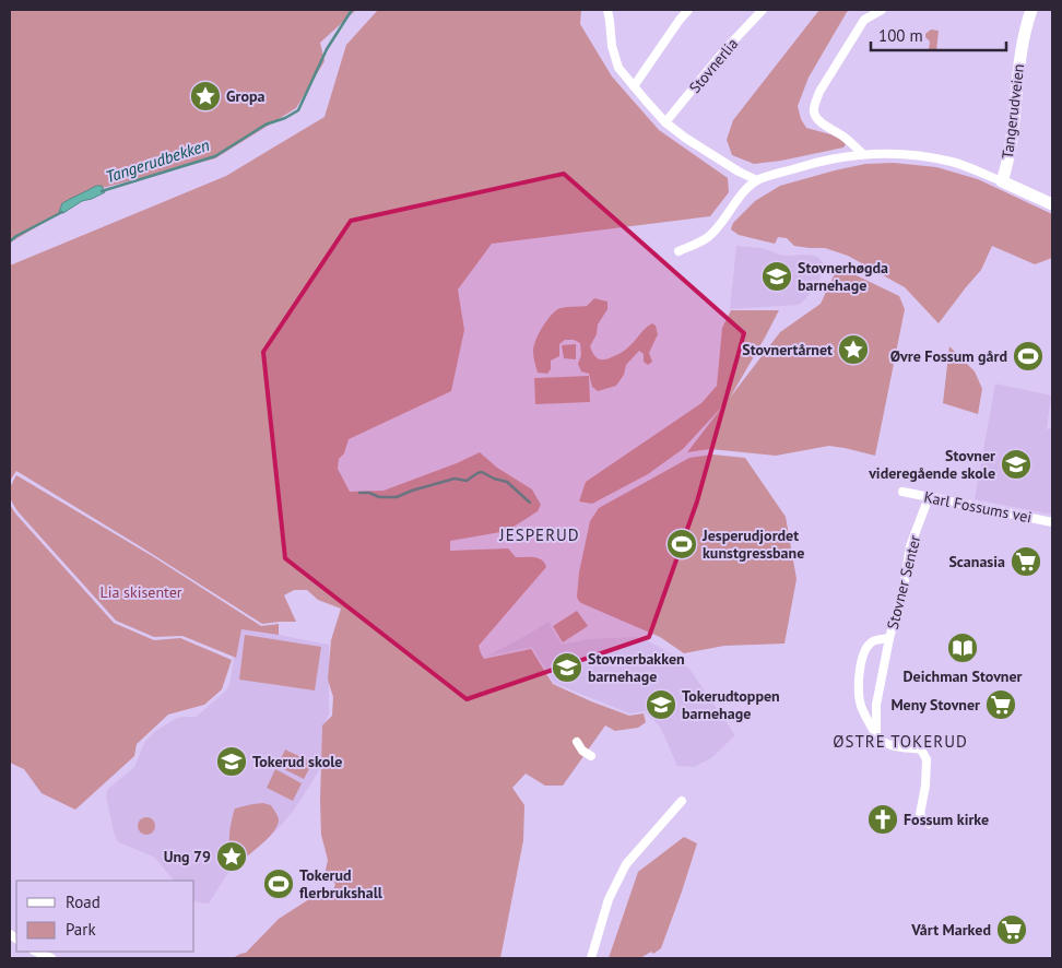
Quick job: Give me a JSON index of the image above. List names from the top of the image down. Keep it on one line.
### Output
{"streets":{"street":["Stovnerlia","Tangerudveien","Karl Fossums vei","Stovner Senter"]},"crossings":[["Karl Fossums vei","Stovner Senter"]],"districts":["JESPERUD","ØSTRE TOKERUD"],"water":["Tangerudbekken"],"parks":["Lia skisenter"],"places":{"place":["Gropa","Stovnertårnet","Ung 79"],"school or university":["Stovnerhøgda barnehage","Stovner videregående skole","Stovnerbakken barnehage","Tokerudtoppen barnehage","Tokerud skole"],"sports":["Øvre Fossum gård","Jesperudjordet kunstgressbane","Tokerud flerbrukshall"],"supermarket":["Scanasia","Meny Stovner","Vårt Marked"],"library":["Deichman Stovner"],"church":["Fossum kirke"]},"legend":["Road","Park"],"scale_bar":"100 m"}
